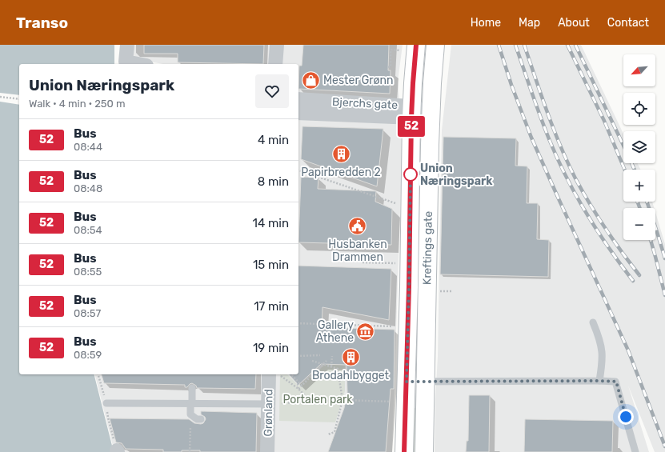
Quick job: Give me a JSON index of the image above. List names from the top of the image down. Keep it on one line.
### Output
{"streets":{"main road":["Kreftings gate"],"street":["Bjerchs gate","Grønland"]},"crossings":[["Bjerchs gate","Kreftings gate"]],"parks":["Portalen park"],"places":{"shop":["Mester Grønn"],"building":["Papirbredden 2","Brodahlbygget"],"other":["Union Næringspark"],"public building":["Husbanken Drammen"],"museum":["Gallery Athene"]},"lines":["bus line 52"],"north":"bottom left","page":{"header":"Transo","nav":["Home","Map","About","Contact"],"on_map":"52","map_buttons":["+","−"],"heading":["Union Næringspark","Walk · 4 min · 250 m"],"list":[{"mark":"52","name":"Bus","note":"08:44","value":"4 min"},{"mark":"52","name":"Bus","note":"08:48","value":"8 min"},{"mark":"52","name":"Bus","note":"08:54","value":"14 min"},{"mark":"52","name":"Bus","note":"08:55","value":"15 min"},{"mark":"52","name":"Bus","note":"08:57","value":"17 min"},{"mark":"52","name":"Bus","note":"08:59","value":"19 min"}]}}
